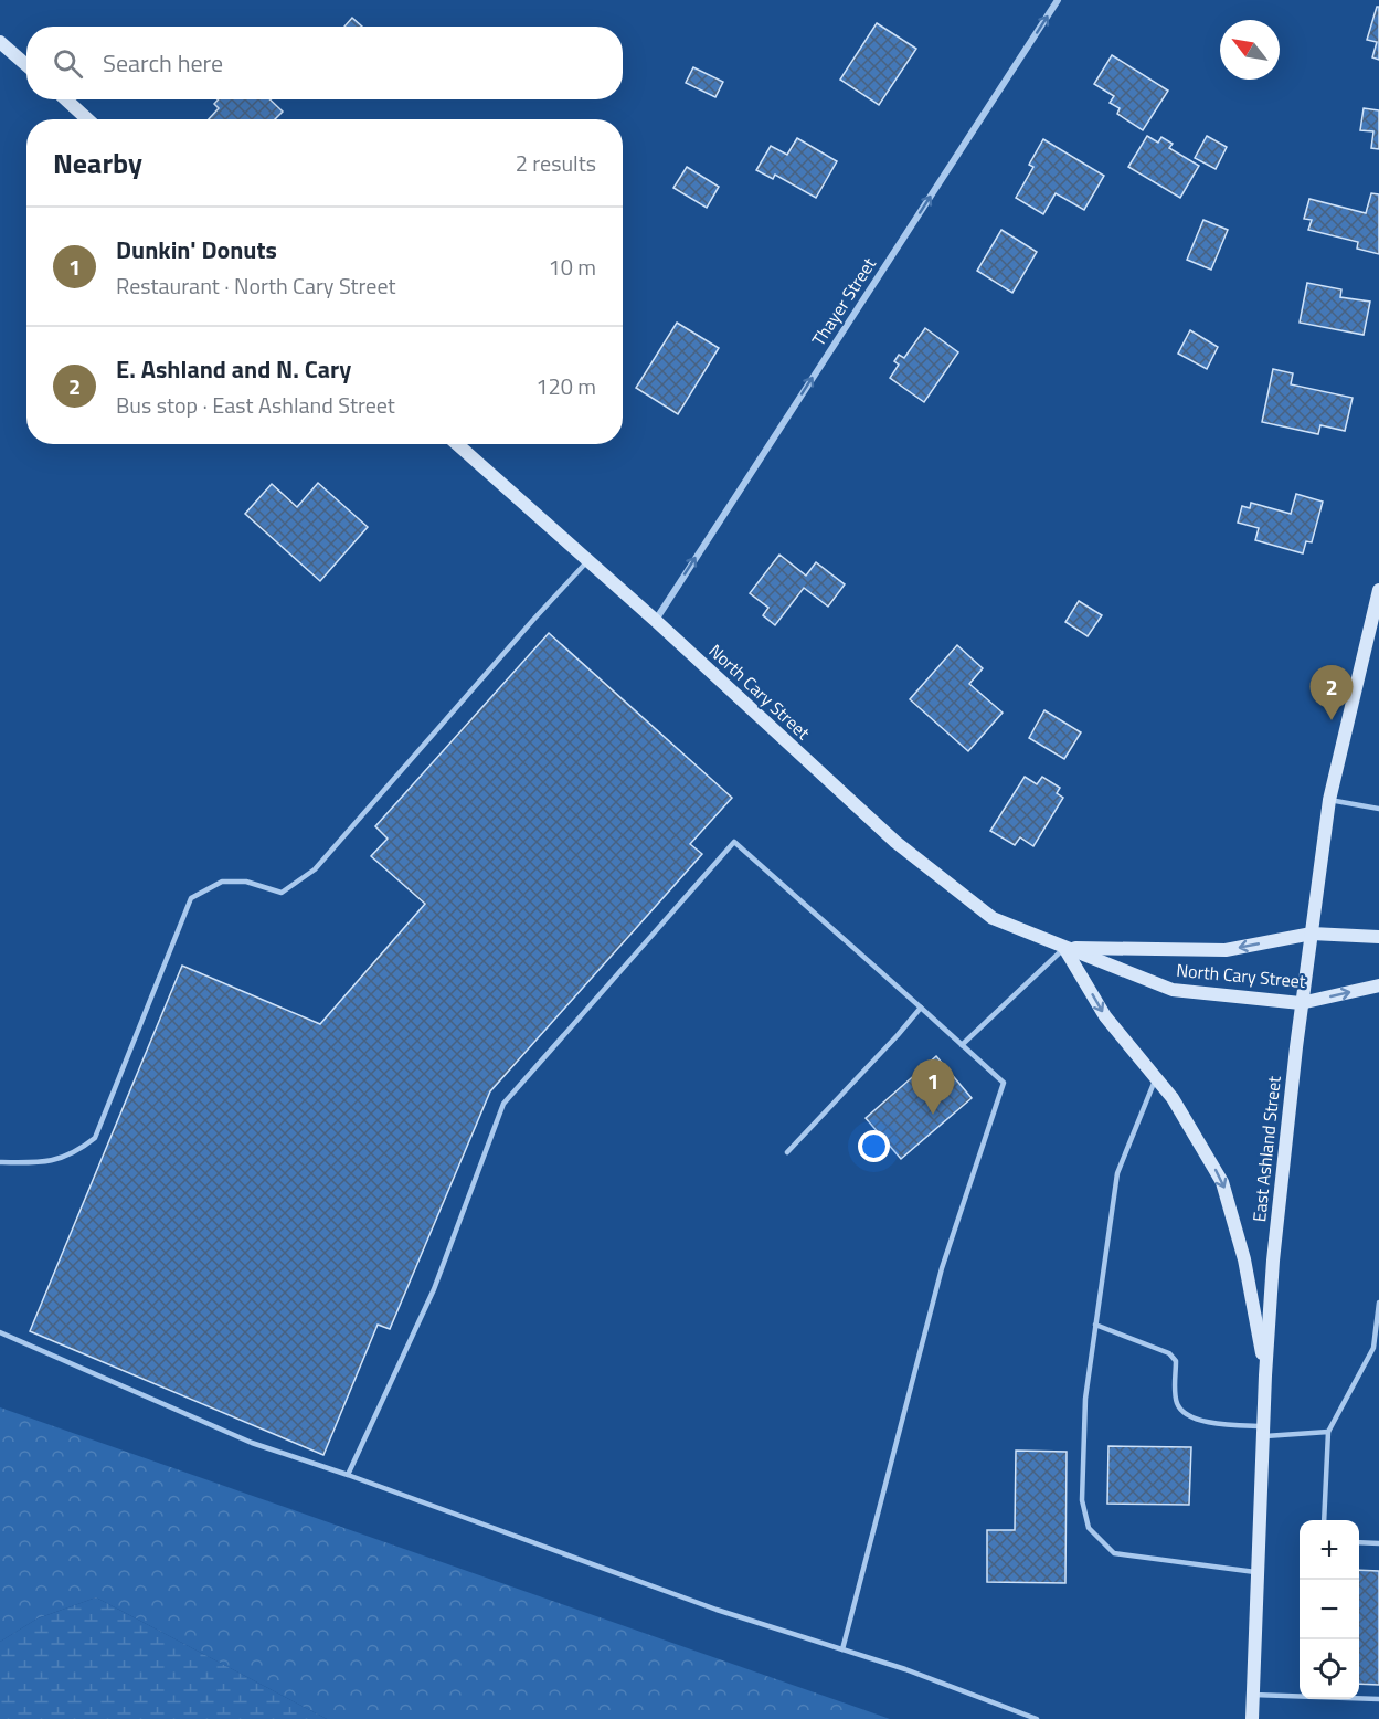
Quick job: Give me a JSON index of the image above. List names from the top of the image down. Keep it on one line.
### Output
{"streets":{"main road":["North Cary Street","East Ashland Street"],"street":["Thayer Street"]},"crossings":[["Thayer Street","North Cary Street"],["North Cary Street","East Ashland Street"]],"one_way":["Thayer Street"],"north":"top left","page":{"search":"Search here","heading":["Nearby","2 results"],"list":[{"mark":"1","name":"Dunkin' Donuts","note":"Restaurant · North Cary Street","value":"10 m"},{"mark":"2","name":"E. Ashland and N. Cary","note":"Bus stop · East Ashland Street","value":"120 m"}],"pins":["2","1"],"map_buttons":["+","−"]}}
